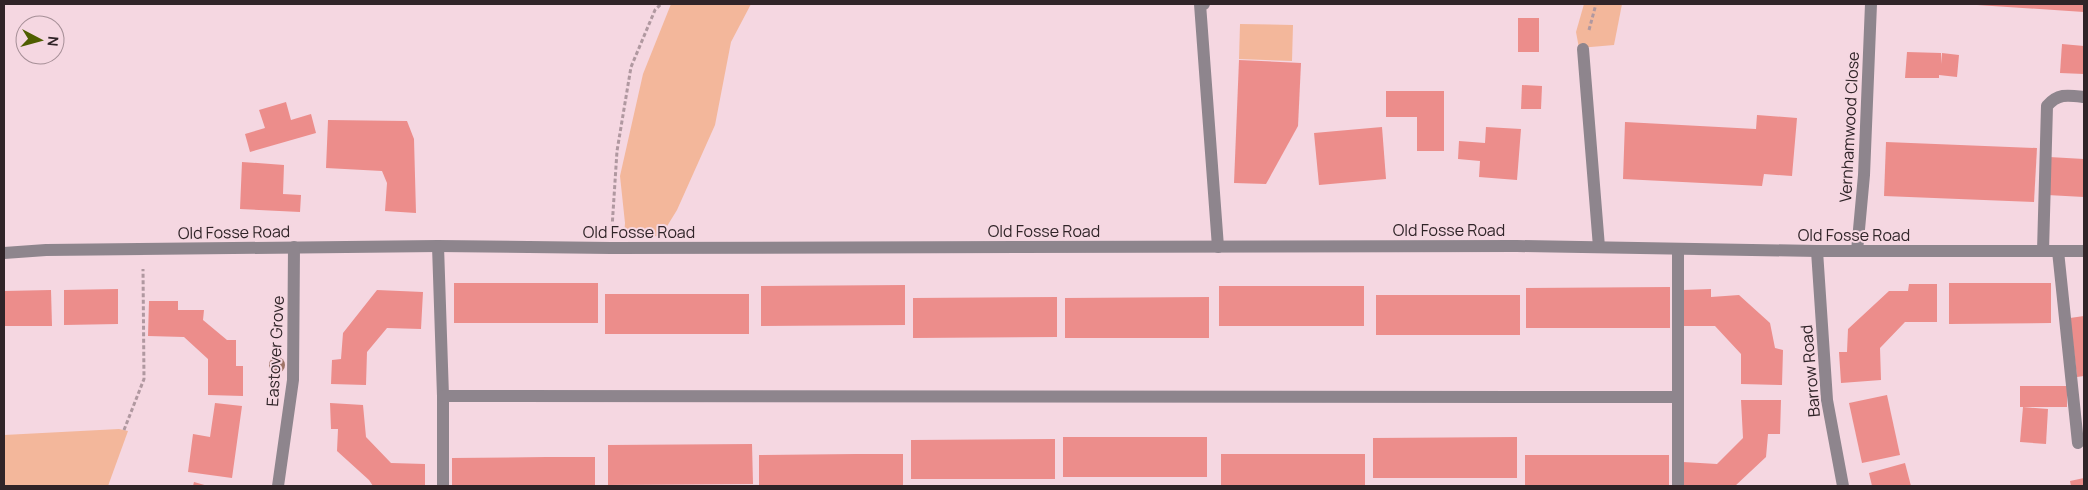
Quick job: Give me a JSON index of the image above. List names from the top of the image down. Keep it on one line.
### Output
{"streets":{"street":["Vernhamwood Close","Old Fosse Road","Eastover Grove","Barrow Road"]},"crossings":[["Vernhamwood Close","Old Fosse Road"],["Old Fosse Road","Eastover Grove"],["Old Fosse Road","Barrow Road"]],"north":"right"}
